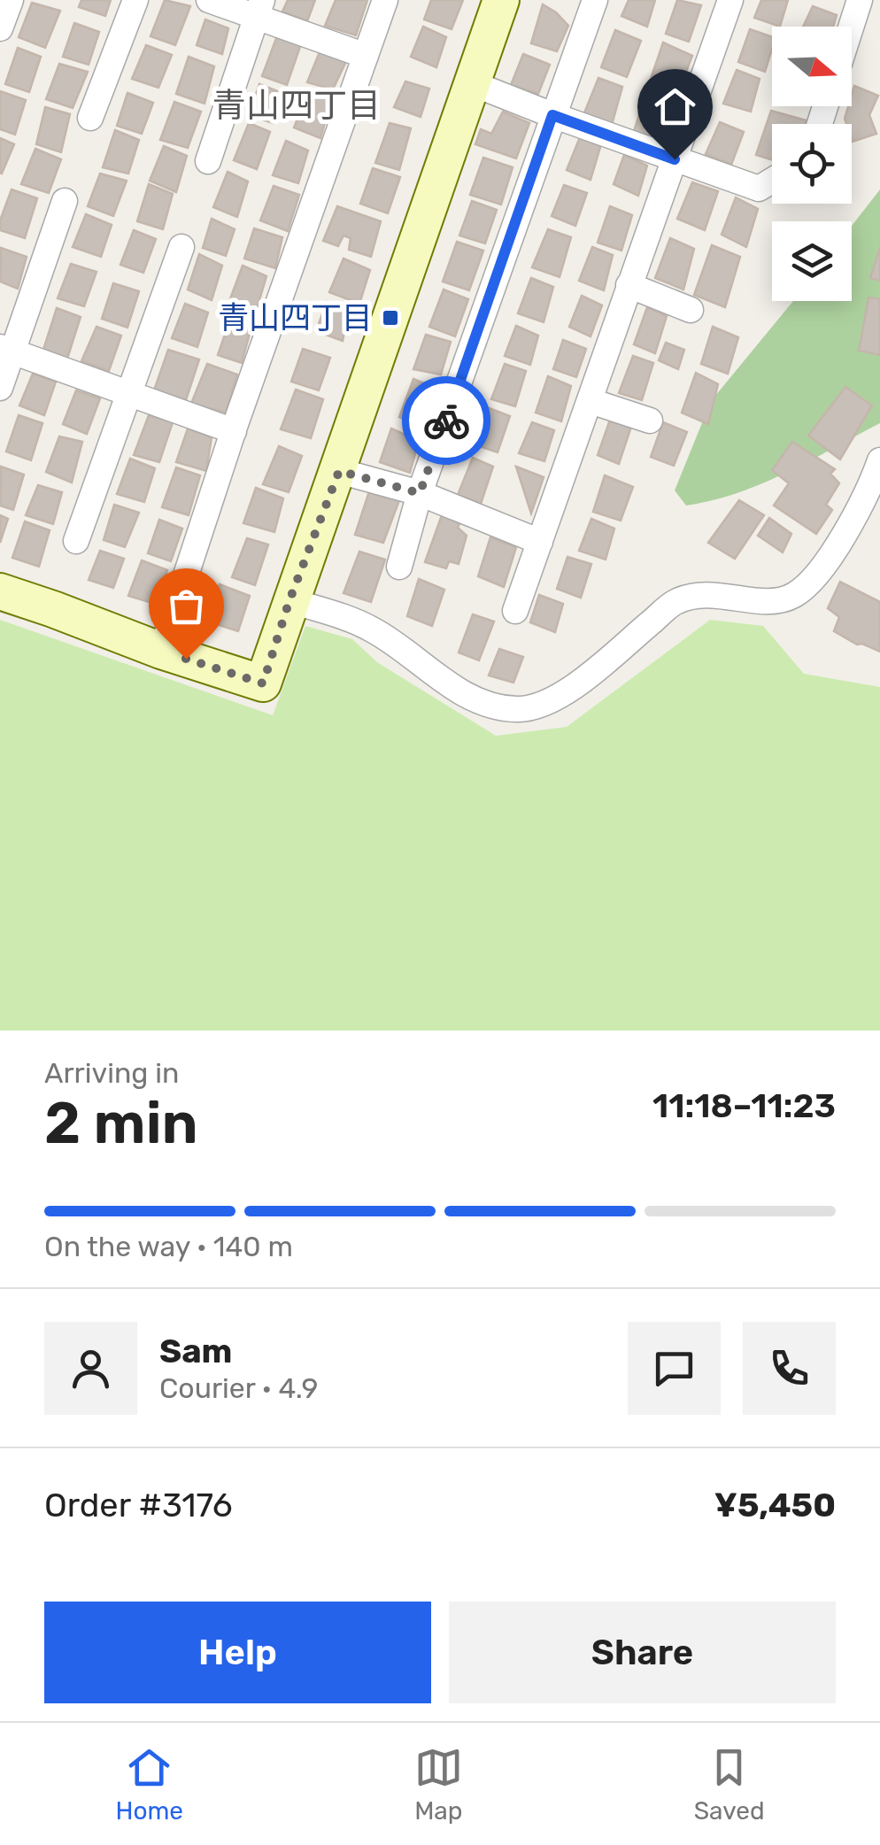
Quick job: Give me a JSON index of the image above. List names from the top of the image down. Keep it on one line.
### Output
{"districts":["青山四丁目"],"places":{"transit":["青山四丁目"]},"north":"right","page":{"heading":["2 min","Arriving in","11:18–11:23"],"panel":["Sam","Courier · 4.9","Order #3176","¥5,450"],"bar":"On the way · 140 m","buttons":["Help","Share"],"tabs":["Home","Map","Saved"]}}
